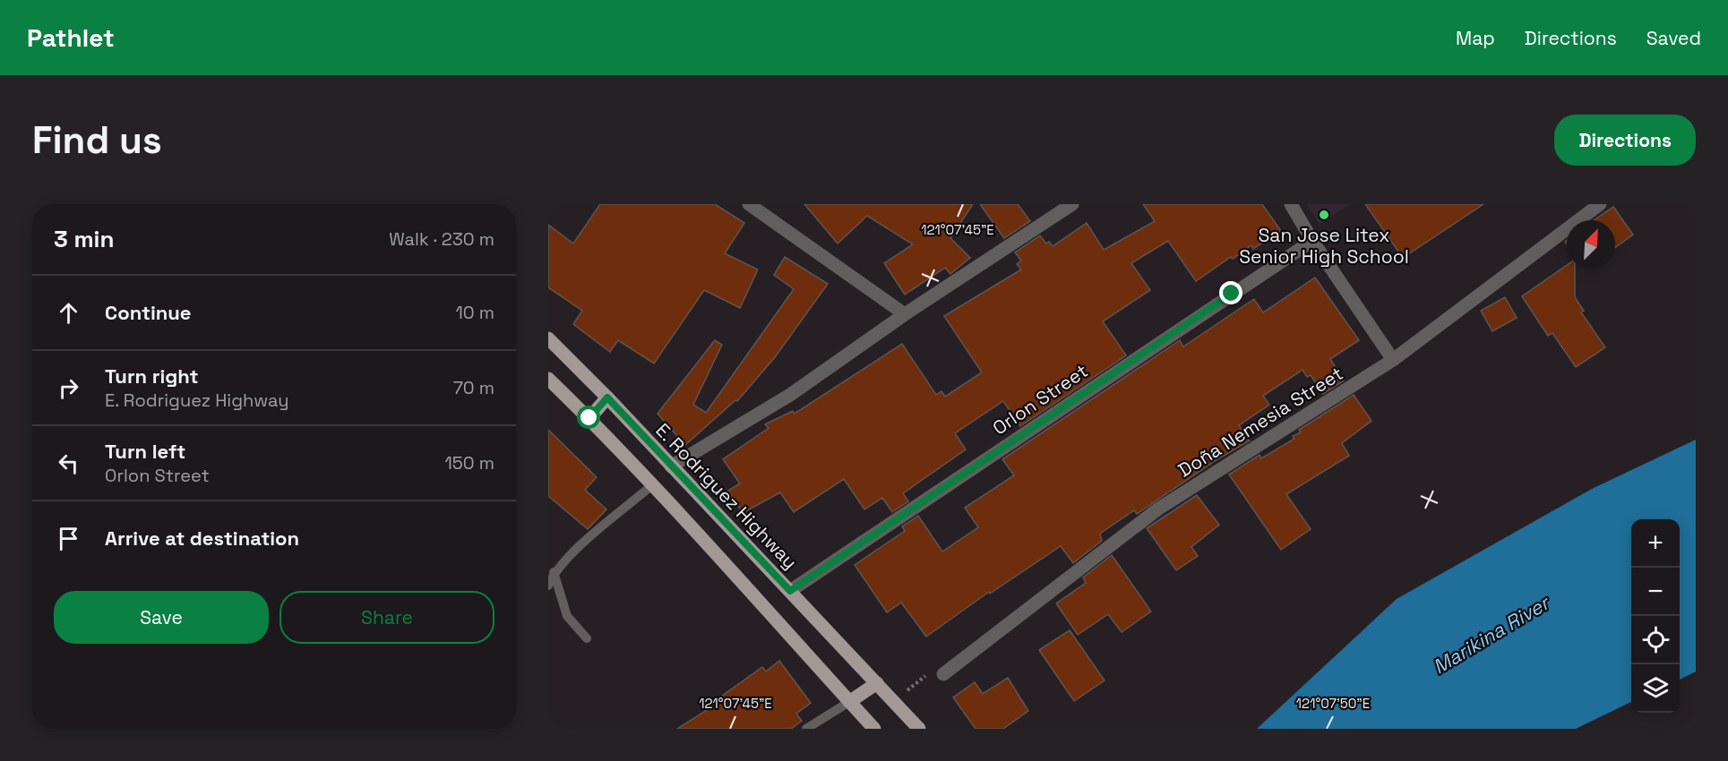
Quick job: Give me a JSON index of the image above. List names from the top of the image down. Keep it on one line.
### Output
{"streets":{"main road":["E. Rodriguez Highway"],"street":["Orlon Street","Doña Nemesia Street"]},"crossings":[["Orlon Street","E. Rodriguez Highway"]],"water":["Marikina River"],"places":["San Jose Litex Senior High School"],"north":"top right","page":{"header":"Pathlet","nav":["Map","Directions","Saved"],"buttons":["Directions",["Save","Share"]],"title":"Find us","heading":["3 min","Walk · 230 m"],"list":[["Continue","10 m"],["Turn right","E. Rodriguez Highway","70 m"],["Turn left","Orlon Street","150 m"],"Arrive at destination"],"map_buttons":["+","−"]},"coordinates":["121°07'45\"E","121°07'50\"E"]}
